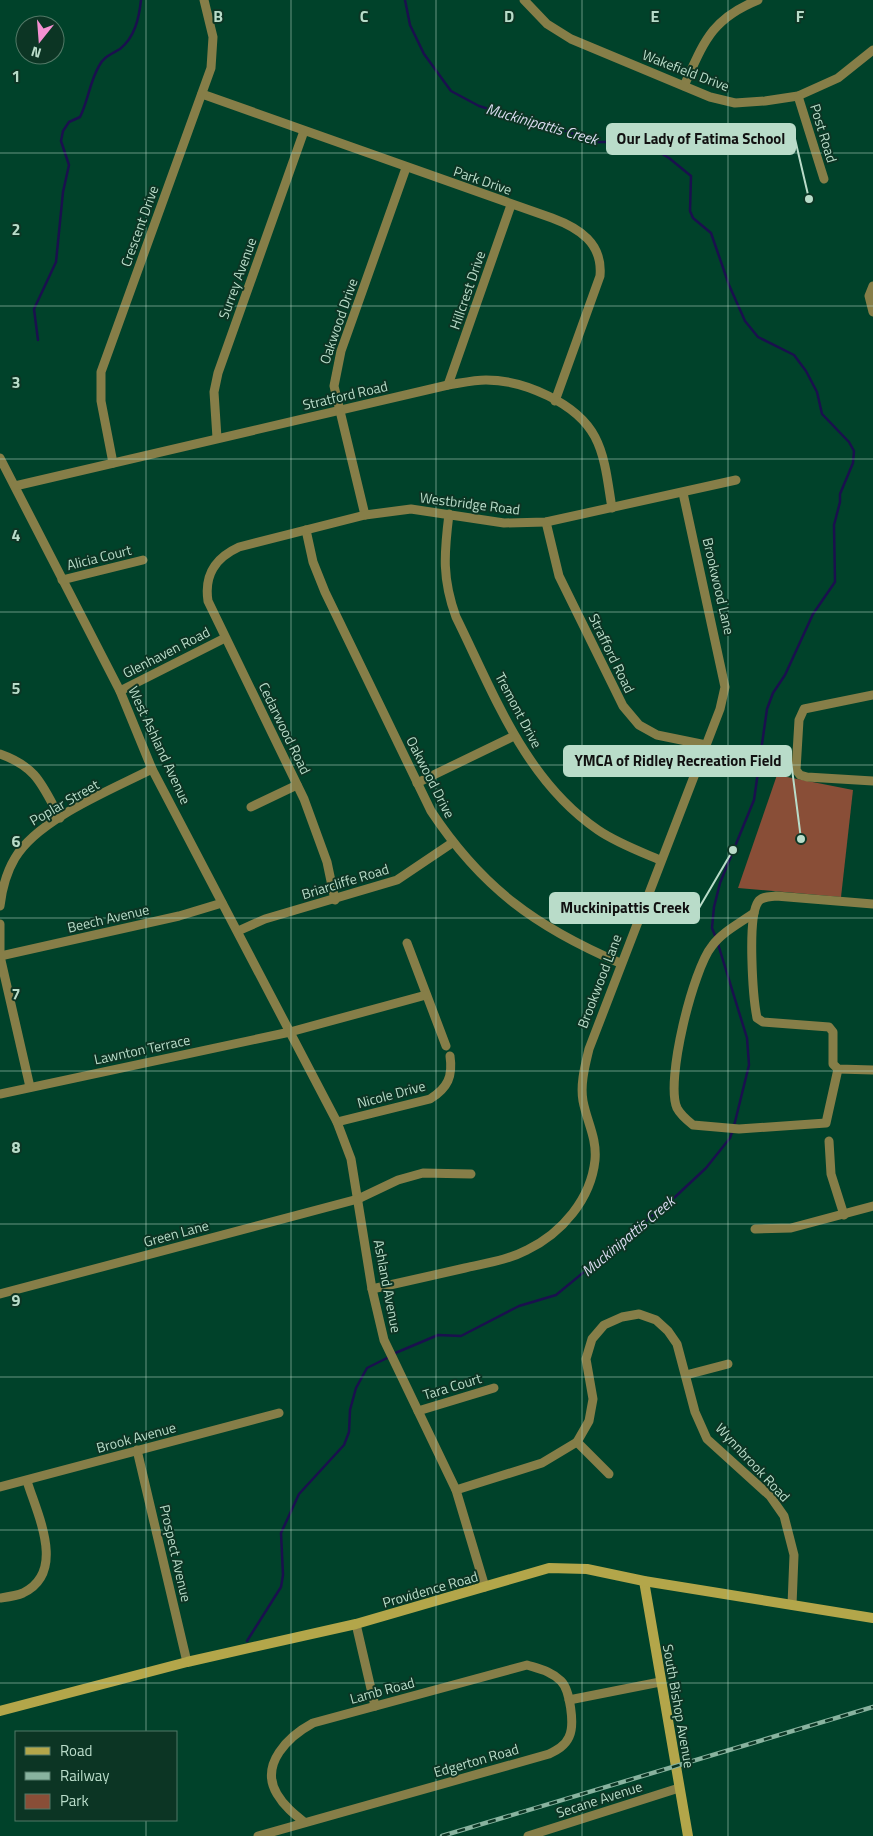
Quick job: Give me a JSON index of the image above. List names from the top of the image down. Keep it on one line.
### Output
{"streets":{"street":["Wakefield Drive","Post Road","Park Drive","Crescent Drive","Surrey Avenue","Hillcrest Drive","Oakwood Drive","Stratford Road","Westbridge Road","Alicia Court","Brookwood Lane","Glenhaven Road","Strafford Road","Tremont Drive","Cedarwood Road","West Ashland Avenue","Poplar Street","Briarcliffe Road","Beech Avenue","Lawnton Terrace","Nicole Drive","Green Lane","Ashland Avenue","Tara Court","Brook Avenue","Wynnbrook Road","Prospect Avenue","Providence Road","Lamb Road","South Bishop Avenue","Edgerton Road","Secane Avenue"]},"crossings":[["Wakefield Drive","Post Road"],["Park Drive","Crescent Drive"],["Park Drive","Surrey Avenue"],["Park Drive","Hillcrest Drive"],["Park Drive","Oakwood Drive"],["Park Drive","Stratford Road"],["Crescent Drive","Stratford Road"],["Surrey Avenue","Stratford Road"],["Hillcrest Drive","Stratford Road"],["Oakwood Drive","Stratford Road"],["Oakwood Drive","Westbridge Road"],["Oakwood Drive","Brookwood Lane"],["Oakwood Drive","Briarcliffe Road"],["Stratford Road","Westbridge Road"],["Stratford Road","West Ashland Avenue"],["Westbridge Road","Brookwood Lane"],["Westbridge Road","Strafford Road"],["Westbridge Road","Tremont Drive"],["Westbridge Road","Cedarwood Road"],["Alicia Court","West Ashland Avenue"],["Brookwood Lane","Strafford Road"],["Brookwood Lane","Tremont Drive"],["Brookwood Lane","Ashland Avenue"],["Glenhaven Road","Cedarwood Road"],["Glenhaven Road","West Ashland Avenue"],["Cedarwood Road","Briarcliffe Road"],["West Ashland Avenue","Poplar Street"],["West Ashland Avenue","Briarcliffe Road"],["West Ashland Avenue","Beech Avenue"],["West Ashland Avenue","Lawnton Terrace"],["West Ashland Avenue","Ashland Avenue"],["Nicole Drive","Ashland Avenue"],["Green Lane","Ashland Avenue"],["Ashland Avenue","Tara Court"],["Ashland Avenue","Wynnbrook Road"],["Ashland Avenue","Providence Road"],["Brook Avenue","Prospect Avenue"],["Wynnbrook Road","Providence Road"],["Prospect Avenue","Providence Road"],["Providence Road","South Bishop Avenue"],["Lamb Road","Edgerton Road"],["South Bishop Avenue","Secane Avenue"]],"water":["Muckinipattis Creek"],"places":["Our Lady of Fatima School","YMCA of Ridley Recreation Field","Muckinipattis Creek"],"legend":["Road","Railway","Park"],"north":"bottom","grid":{"columns":["B","C","D","E","F"],"rows":["1","2","3","4","5","6","7","8","9"]}}
